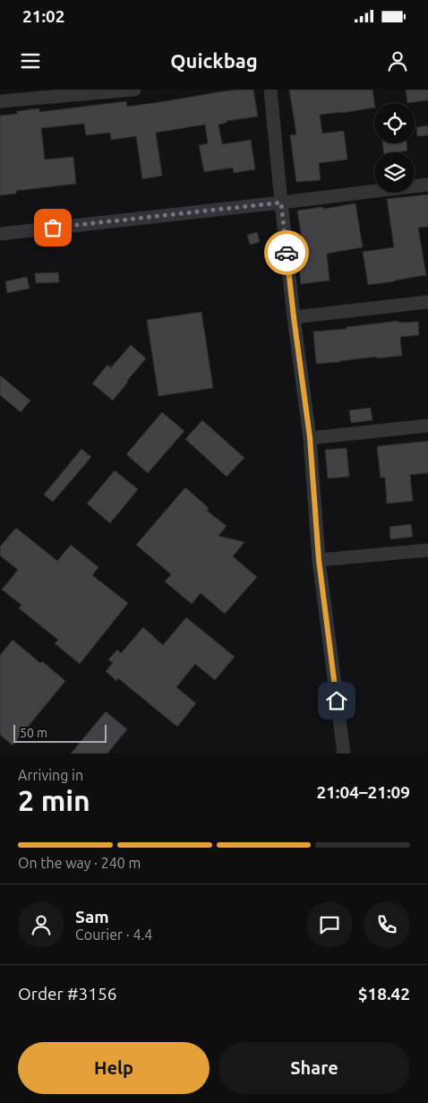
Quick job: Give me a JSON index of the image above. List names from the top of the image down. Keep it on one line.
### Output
{"scale_bar":"50 m","page":{"status":"21:02","header":"Quickbag","scale":"50 m","heading":["2 min","Arriving in","21:04–21:09"],"panel":["Sam","Courier · 4.4","Order #3156","$18.42"],"bar":"On the way · 240 m","buttons":["Help","Share"]}}
